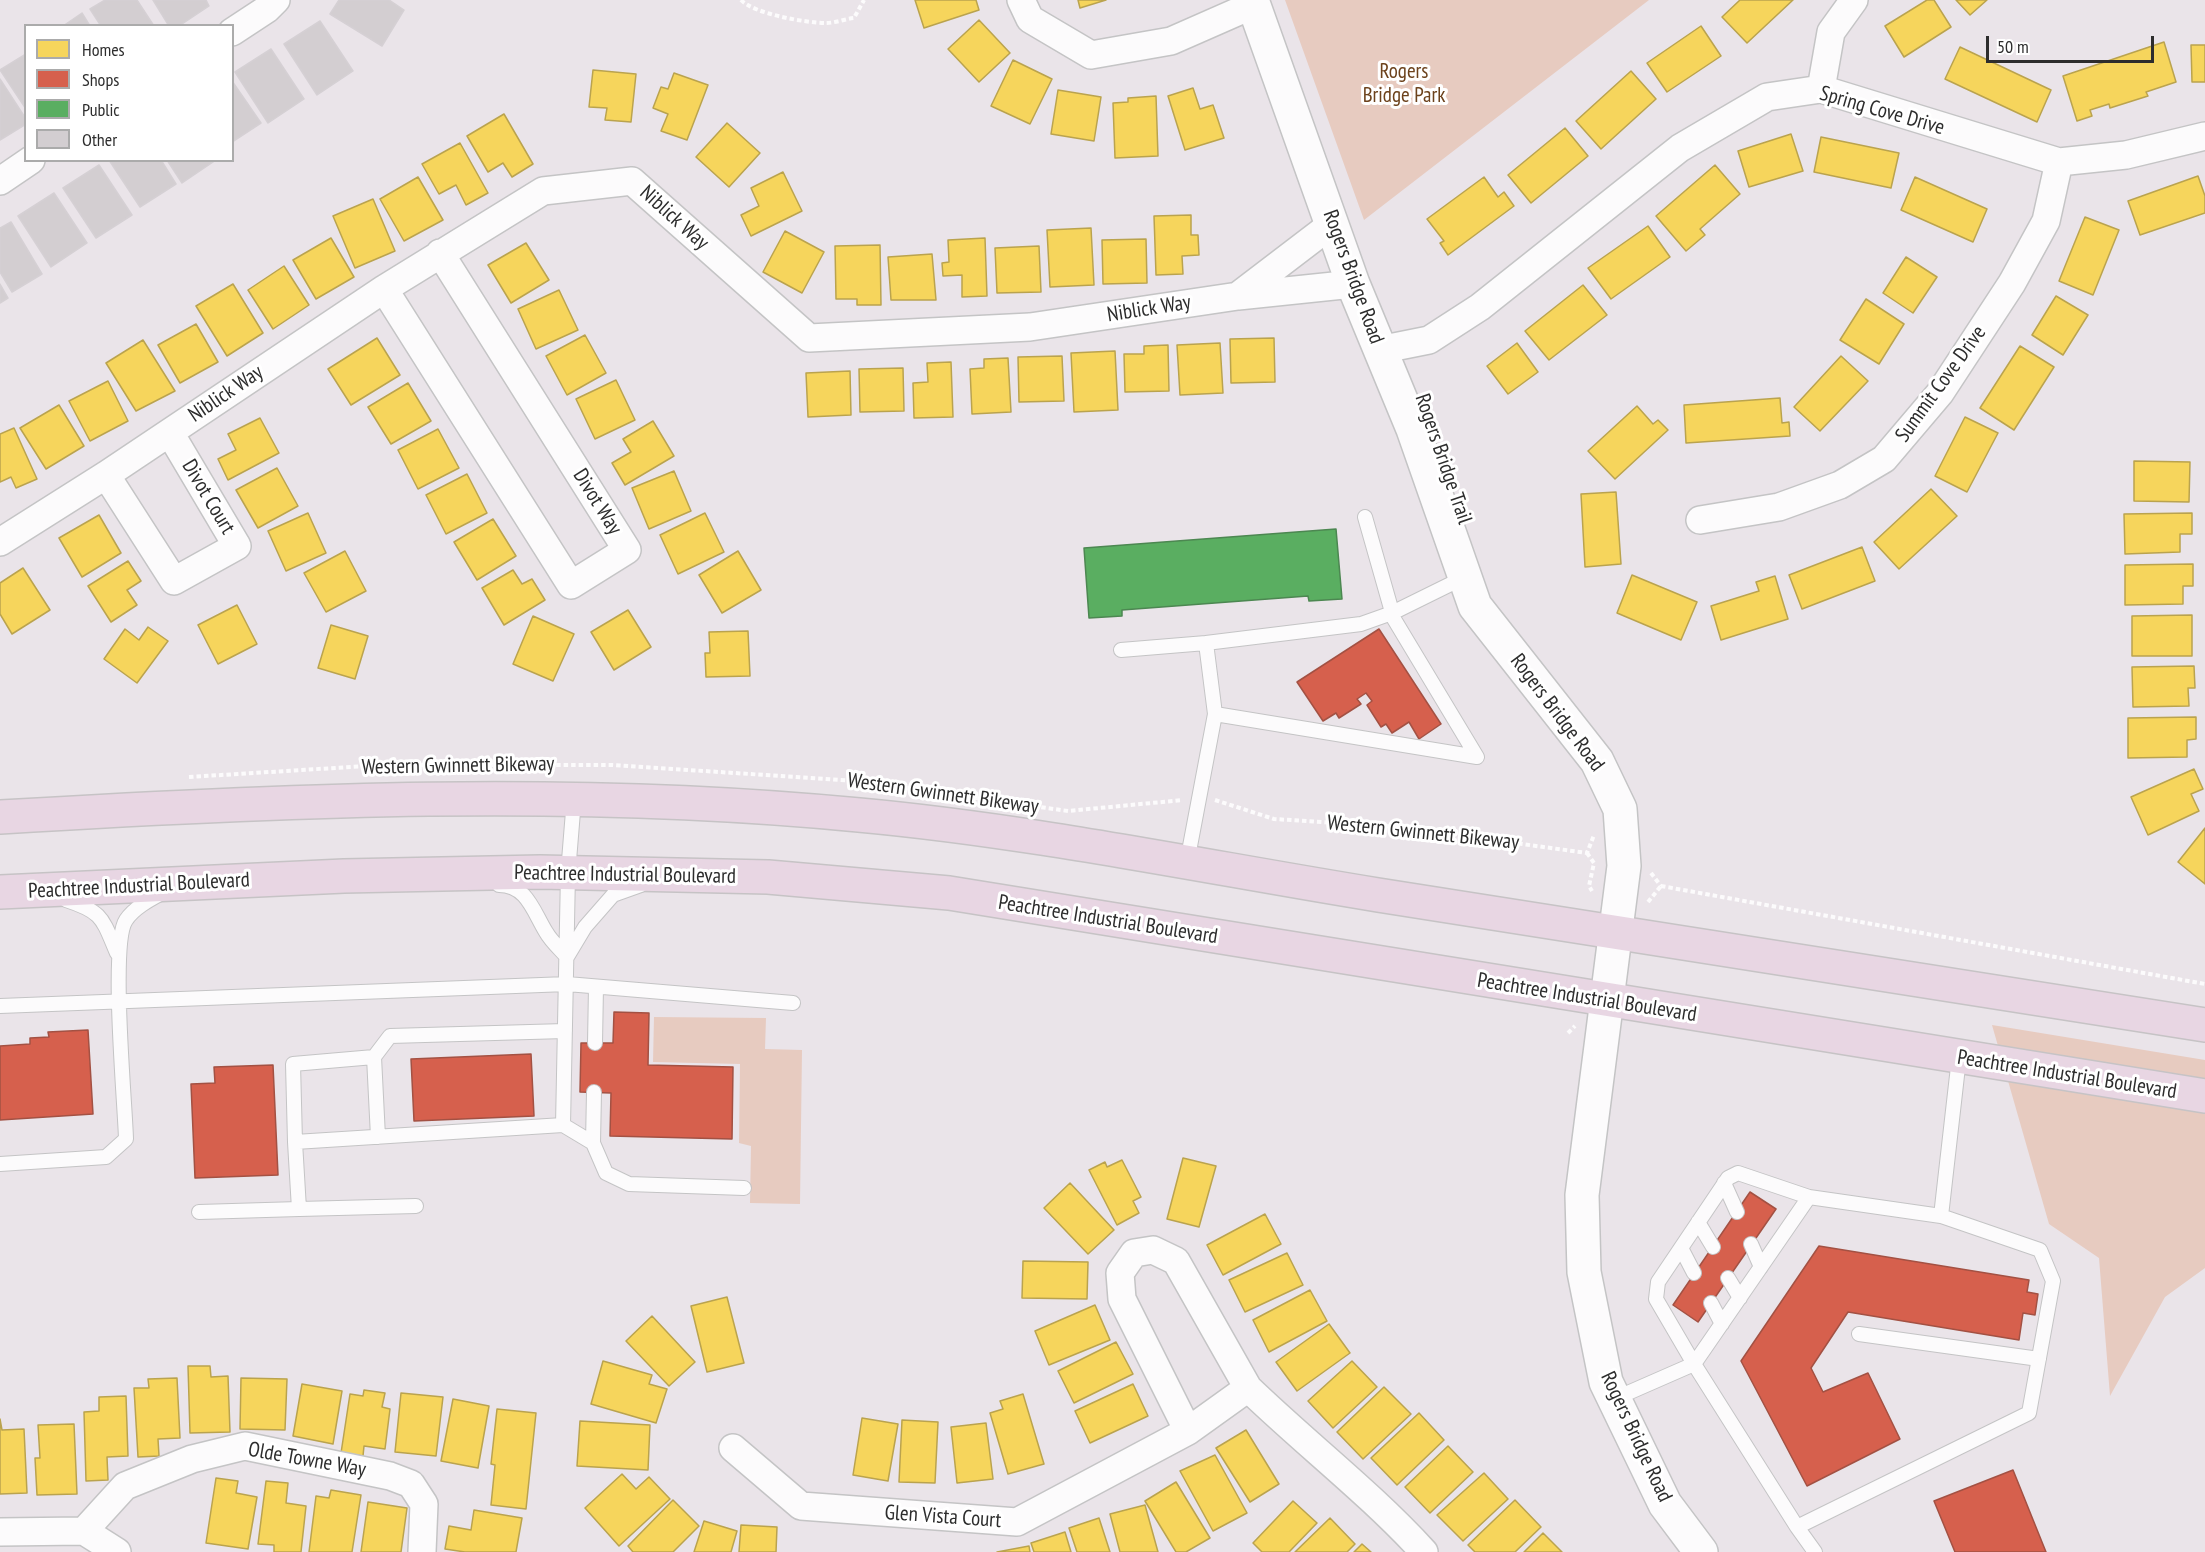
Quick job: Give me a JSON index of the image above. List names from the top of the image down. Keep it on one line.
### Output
{"streets":{"highway":["Peachtree Industrial Boulevard"],"street":["Spring Cove Drive","Niblick Way","Rogers Bridge Road","Summit Cove Drive","Divot Court","Divot Way","Olde Towne Way","Glen Vista Court"],"path":["Western Gwinnett Bikeway"]},"crossings":[["Spring Cove Drive","Rogers Bridge Road"],["Spring Cove Drive","Summit Cove Drive"],["Niblick Way","Rogers Bridge Road"],["Niblick Way","Divot Court"],["Niblick Way","Divot Way"],["Rogers Bridge Road","Peachtree Industrial Boulevard"]],"parks":["Rogers Bridge Park"],"legend":["Homes","Shops","Public","Other"],"scale_bar":"50 m"}
